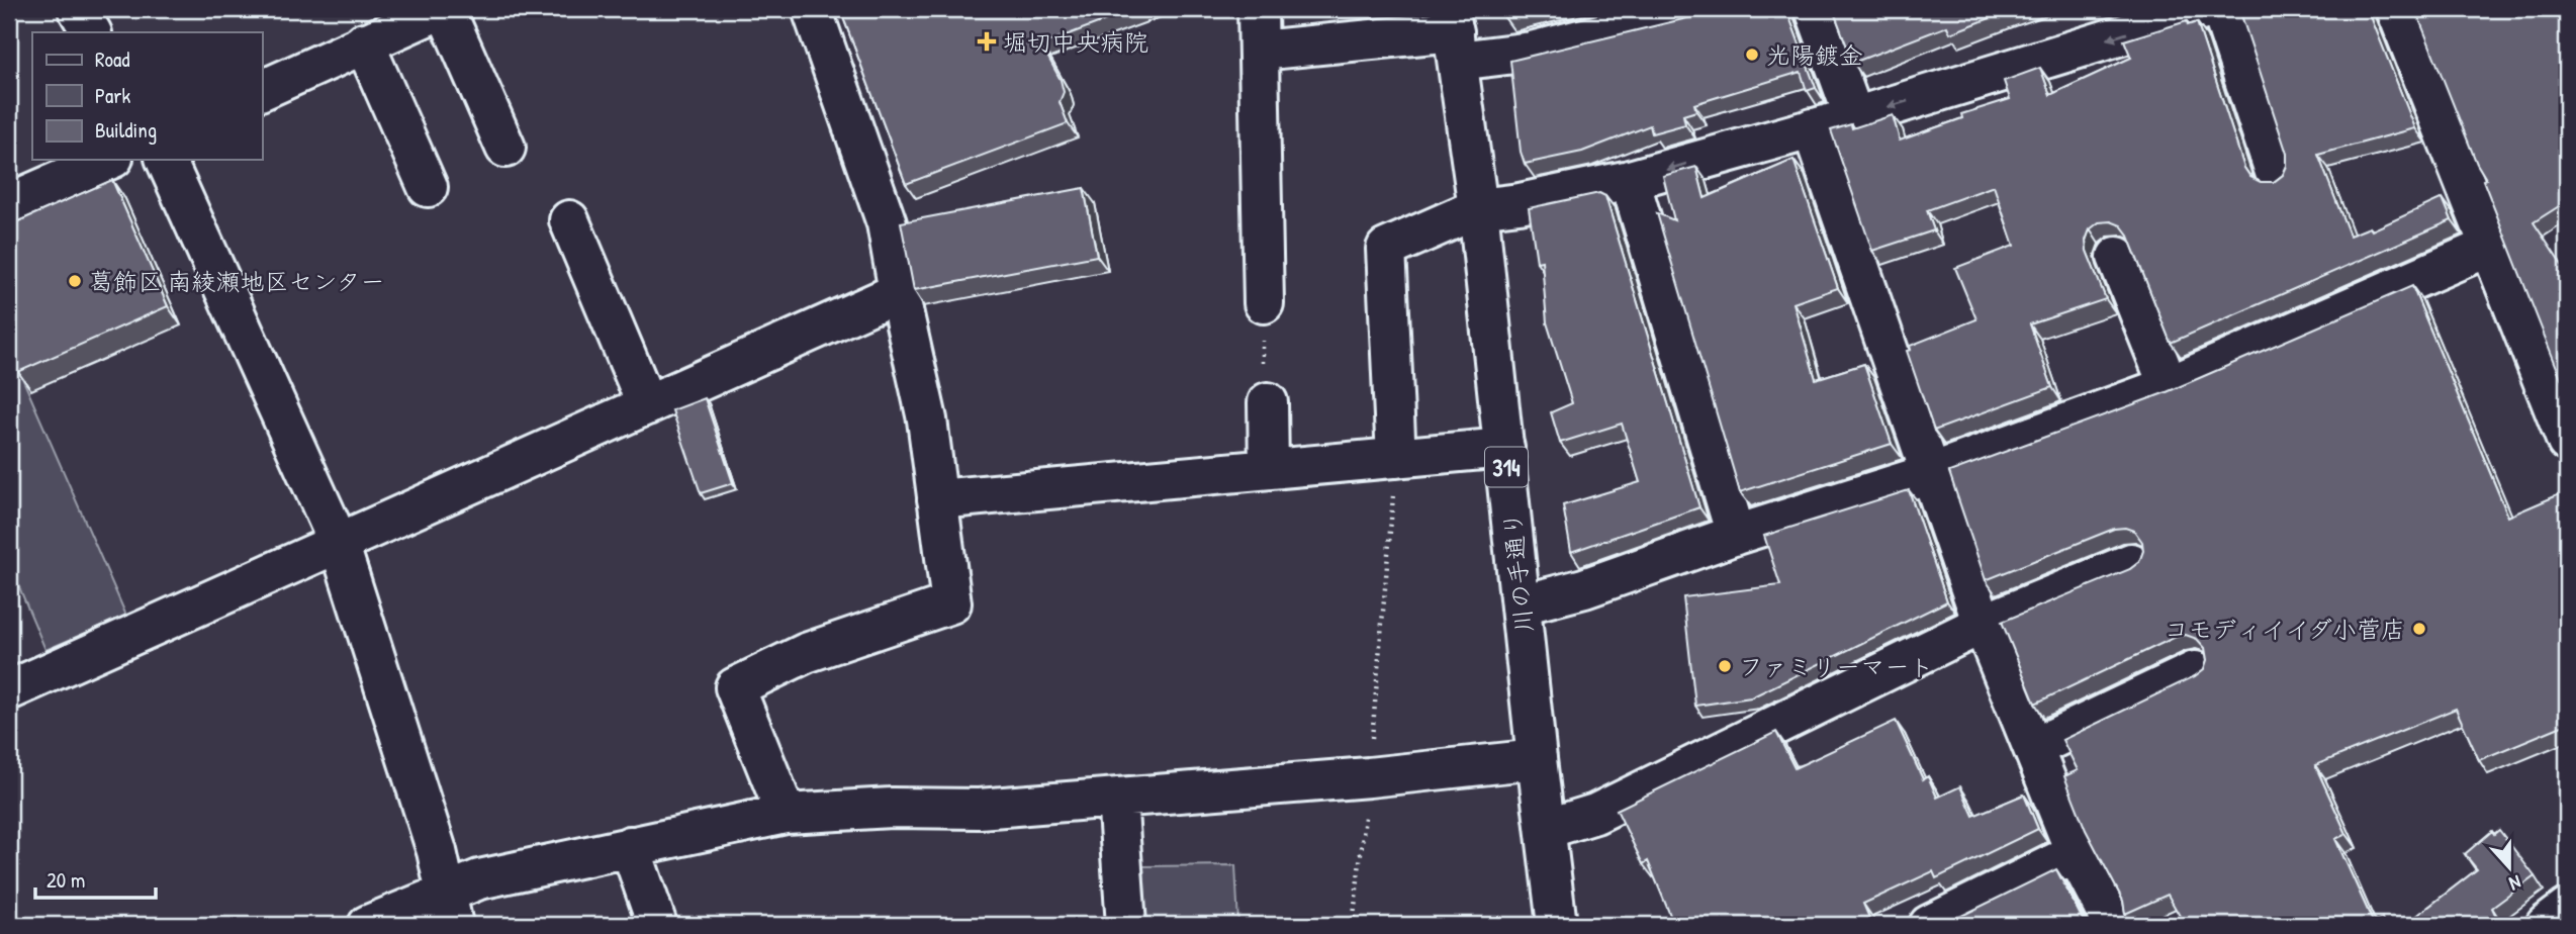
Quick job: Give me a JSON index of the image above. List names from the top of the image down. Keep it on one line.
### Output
{"streets":{"street":["314","川の手通り"]},"places":{"health":["堀切中央病院"],"other":["光陽鍍金","葛飾区 南綾瀬地区センター","コモディイイダ小菅店","ファミリーマート"]},"legend":["Road","Park","Building"],"scale_bar":"20 m","north":"bottom"}
